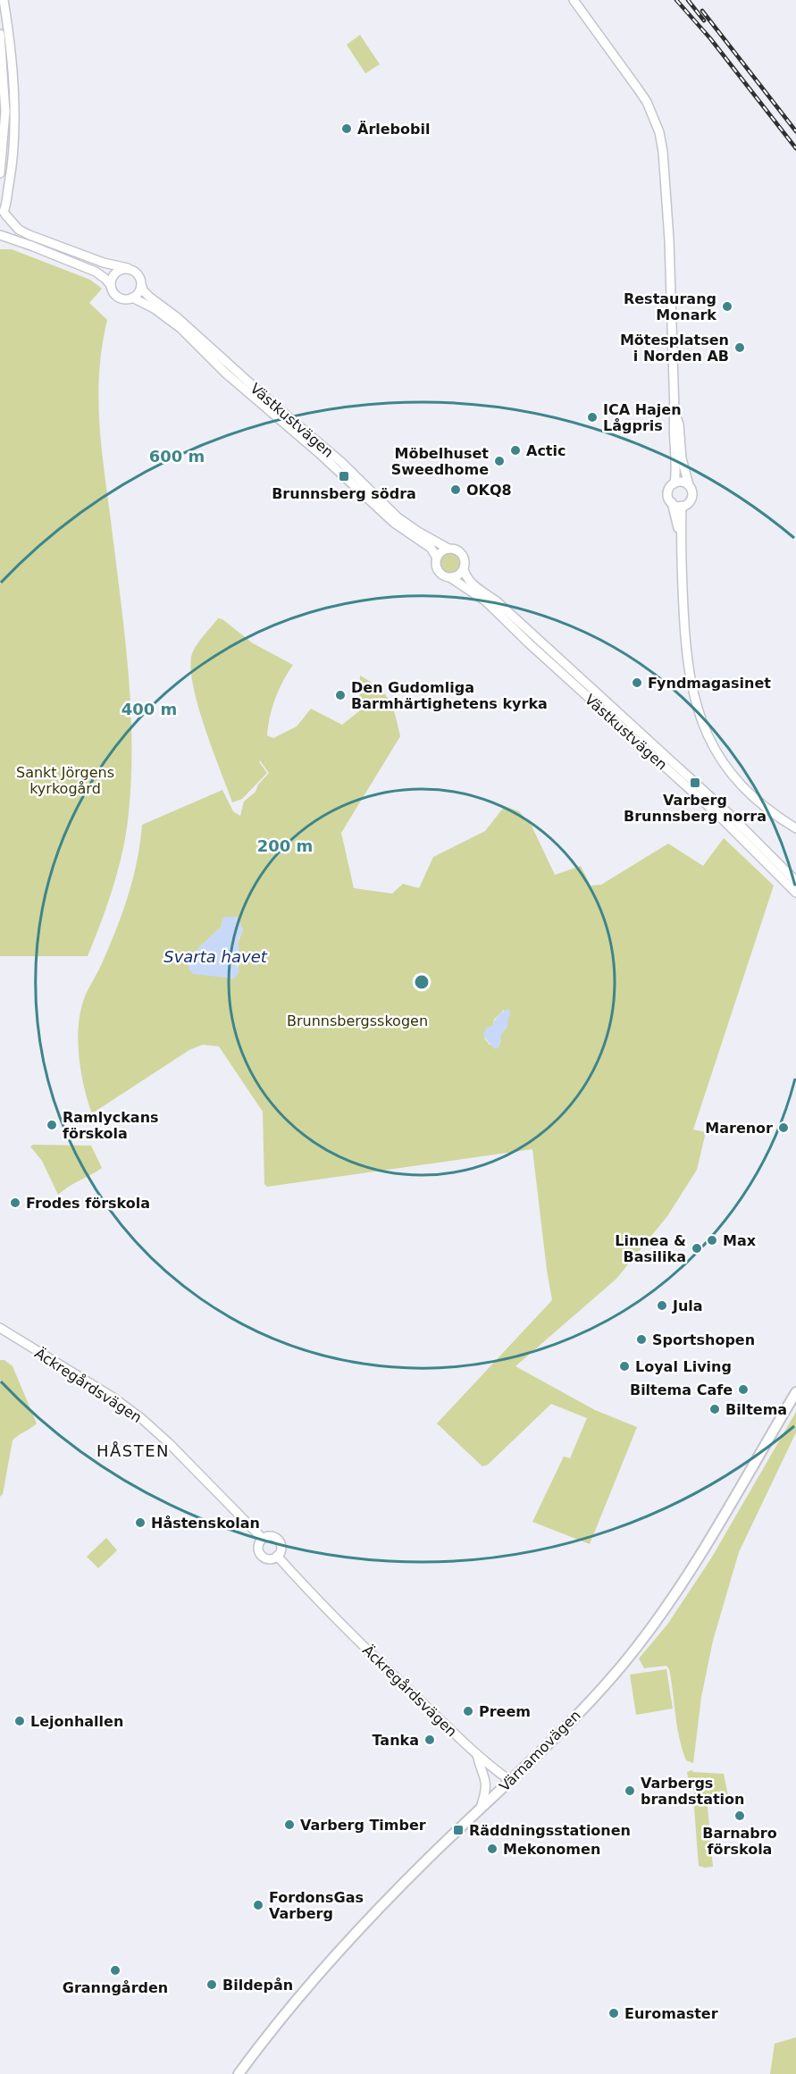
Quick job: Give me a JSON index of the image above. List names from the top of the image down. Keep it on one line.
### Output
{"streets":{"main road":["Värnamovägen"],"street":["Västkustvägen","Äckregårdsvägen"]},"crossings":[["Äckregårdsvägen","Värnamovägen"]],"districts":["HÅSTEN"],"water":["Svarta havet"],"parks":["Sankt Jörgens kyrkogård","Brunnsbergsskogen"],"places":{"other":["Ärlebobil","Restaurang Monark","Mötesplatsen i Norden AB","ICA Hajen Lågpris","Actic","Möbelhuset Sweedhome","OKQ8","Fyndmagasinet","Den Gudomliga Barmhärtighetens kyrka","Ramlyckans förskola","Marenor","Frodes förskola","Max","Linnea & Basilika","Jula","Sportshopen","Loyal Living","Biltema Cafe","Biltema","Håstenskolan","Preem","Lejonhallen","Tanka","Varbergs brandstation","Barnabro förskola","Varberg Timber","Mekonomen","FordonsGas Varberg","Granngården","Bildepån","Euromaster"],"transit":["Brunnsberg södra","Varberg Brunnsberg norra","Räddningsstationen"]},"rings":["600 m","400 m","200 m"]}
